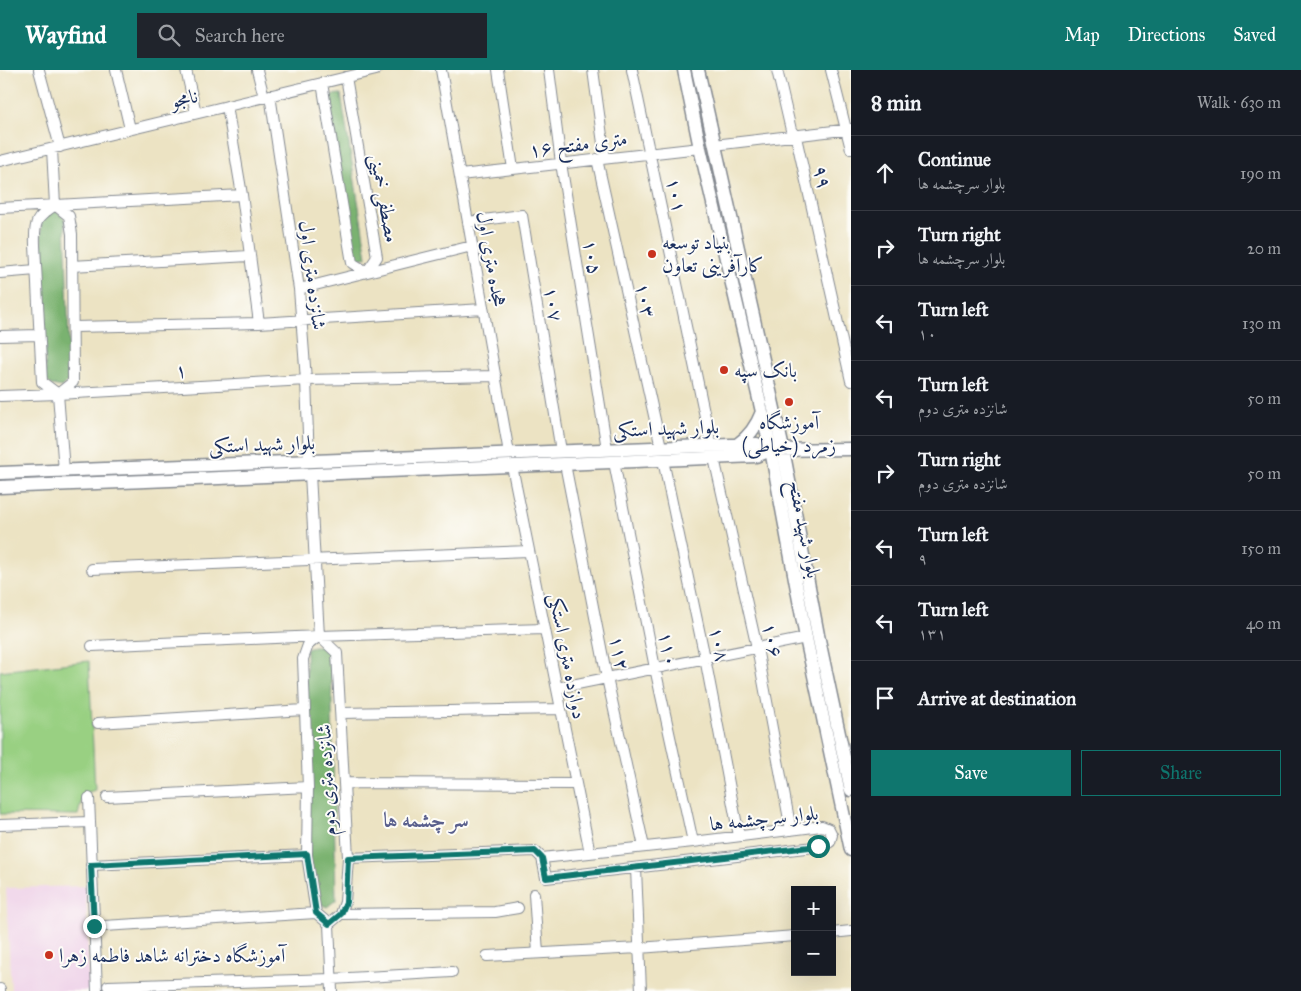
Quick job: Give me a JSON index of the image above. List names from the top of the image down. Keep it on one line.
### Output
{"streets":{"main road":["بلوار شهید استکی","بلوار شهید مفتح"],"street":["نامجو","۱۶ متری مفتح","۹۹","۱۰۱","مصطفی خمینی","۱۰۵","هجده متری اول","شانزده متری اول","۱۰۳","۱۰۷","۱","۱۰۶","۱۰۸","۱۱۰","۱۱۲","دوازده متری استکی","شانزده متری دوم","بلوار سرچشمه ها"]},"crossings":[["نامجو","مصطفی خمینی"],["نامجو","شانزده متری اول"],["۱۶ متری مفتح","۱۰۱"],["۱۶ متری مفتح","۱۰۵"],["۱۶ متری مفتح","هجده متری اول"],["۱۶ متری مفتح","۱۰۳"],["۱۶ متری مفتح","بلوار شهید مفتح"],["۱۰۱","بلوار شهید استکی"],["۱۰۱","۱۰۶"],["۱۰۵","بلوار شهید استکی"],["هجده متری اول","۱۰۷"],["هجده متری اول","۱"],["هجده متری اول","بلوار شهید استکی"],["هجده متری اول","دوازده متری استکی"],["شانزده متری اول","۱"],["شانزده متری اول","بلوار شهید استکی"],["۱۰۳","بلوار شهید استکی"],["۱۰۳","۱۰۸"],["۱۰۷","بلوار شهید استکی"],["بلوار شهید استکی","بلوار شهید مفتح"],["بلوار شهید استکی","۱۰۶"],["بلوار شهید استکی","۱۰۸"],["بلوار شهید استکی","۱۱۰"],["بلوار شهید استکی","۱۱۲"],["بلوار شهید استکی","دوازده متری استکی"],["۱۰۶","بلوار سرچشمه ها"],["۱۰۸","بلوار سرچشمه ها"],["۱۱۰","بلوار سرچشمه ها"],["۱۱۲","بلوار سرچشمه ها"],["دوازده متری استکی","بلوار سرچشمه ها"]],"districts":["سر چشمه ها"],"places":["بنیاد توسعه کارآفرینی تعاون","بانک سپه","آموزشگاه زمرد (خیاطی)","آموزشگاه دخترانه شاهد فاطمه زهرا"],"page":{"header":"Wayfind","search":"Search here","nav":["Map","Directions","Saved"],"heading":["8 min","Walk · 630 m"],"list":[["Continue","بلوار سرچشمه ها","190 m"],["Turn right","بلوار سرچشمه ها","20 m"],["Turn left","۱۰","130 m"],["Turn left","شانزده متری دوم","50 m"],["Turn right","شانزده متری دوم","50 m"],["Turn left","۹","150 m"],["Turn left","۱۳۱","40 m"],"Arrive at destination"],"buttons":["Save","Share"],"map_buttons":["+","−"]}}
